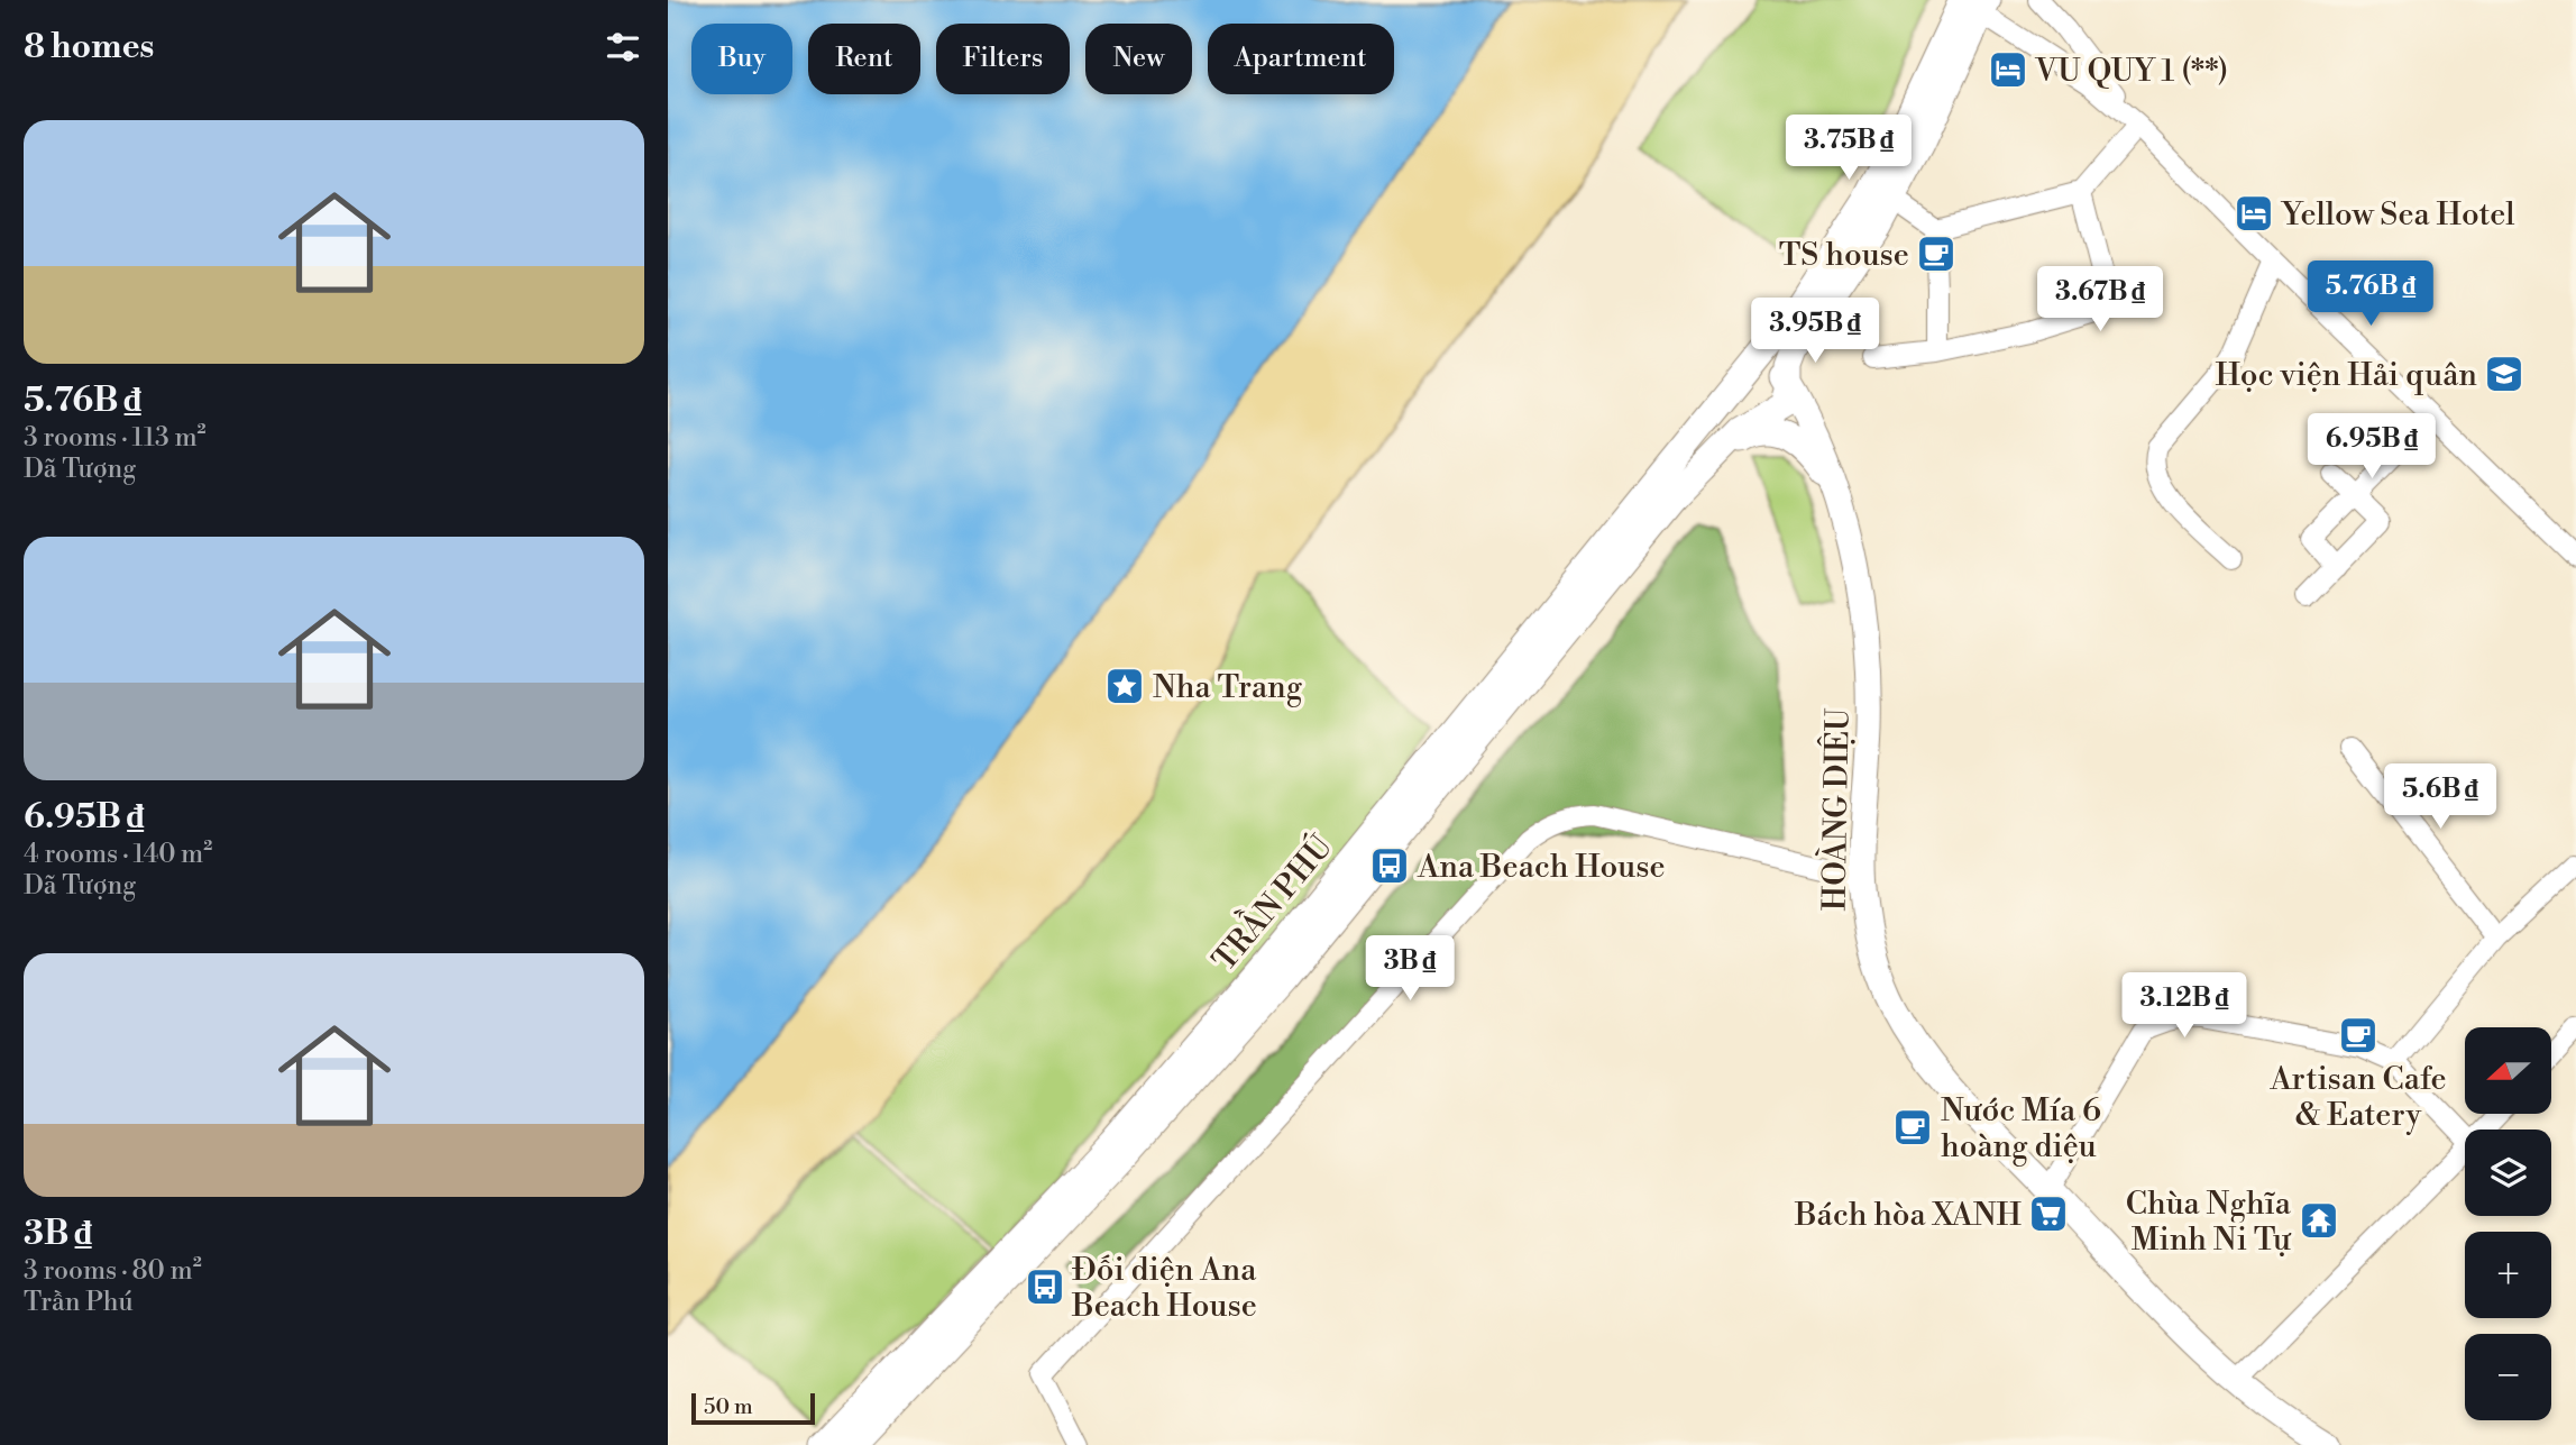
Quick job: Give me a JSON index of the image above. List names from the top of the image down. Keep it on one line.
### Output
{"streets":{"main road":["HOÀNG DIỆU","TRẦN PHÚ"]},"crossings":[["HOÀNG DIỆU","TRẦN PHÚ"]],"places":{"hotel":["VU QUY 1 (**)","Yellow Sea Hotel"],"cafe":["TS house","Artisan Cafe & Eatery","Nước Mía 6 hoàng diệu"],"school or university":["Học viện Hải quân"],"place":["Nha Trang"],"bus stop":["Ana Beach House","Đối diện Ana Beach House"],"supermarket":["Bách hòa XANH"],"temple":["Chùa Nghĩa Minh Ni Tự"]},"scale_bar":"50 m","north":"left","page":{"heading":"8 homes","chip":["Buy","Rent","Filters","New","Apartment"],"list":[{"name":"5.76B ₫","note":"3 rooms · 113 m² · Dã Tượng"},{"name":"6.95B ₫","note":"4 rooms · 140 m² · Dã Tượng"},{"name":"3B ₫","note":"3 rooms · 80 m² · Trần Phú"}],"price":["3.75B ₫","5.76B ₫","3.67B ₫","3.95B ₫","6.95B ₫","5.6B ₫","3B ₫","3.12B ₫"],"map_buttons":["+","−"],"scale":"50 m"}}
